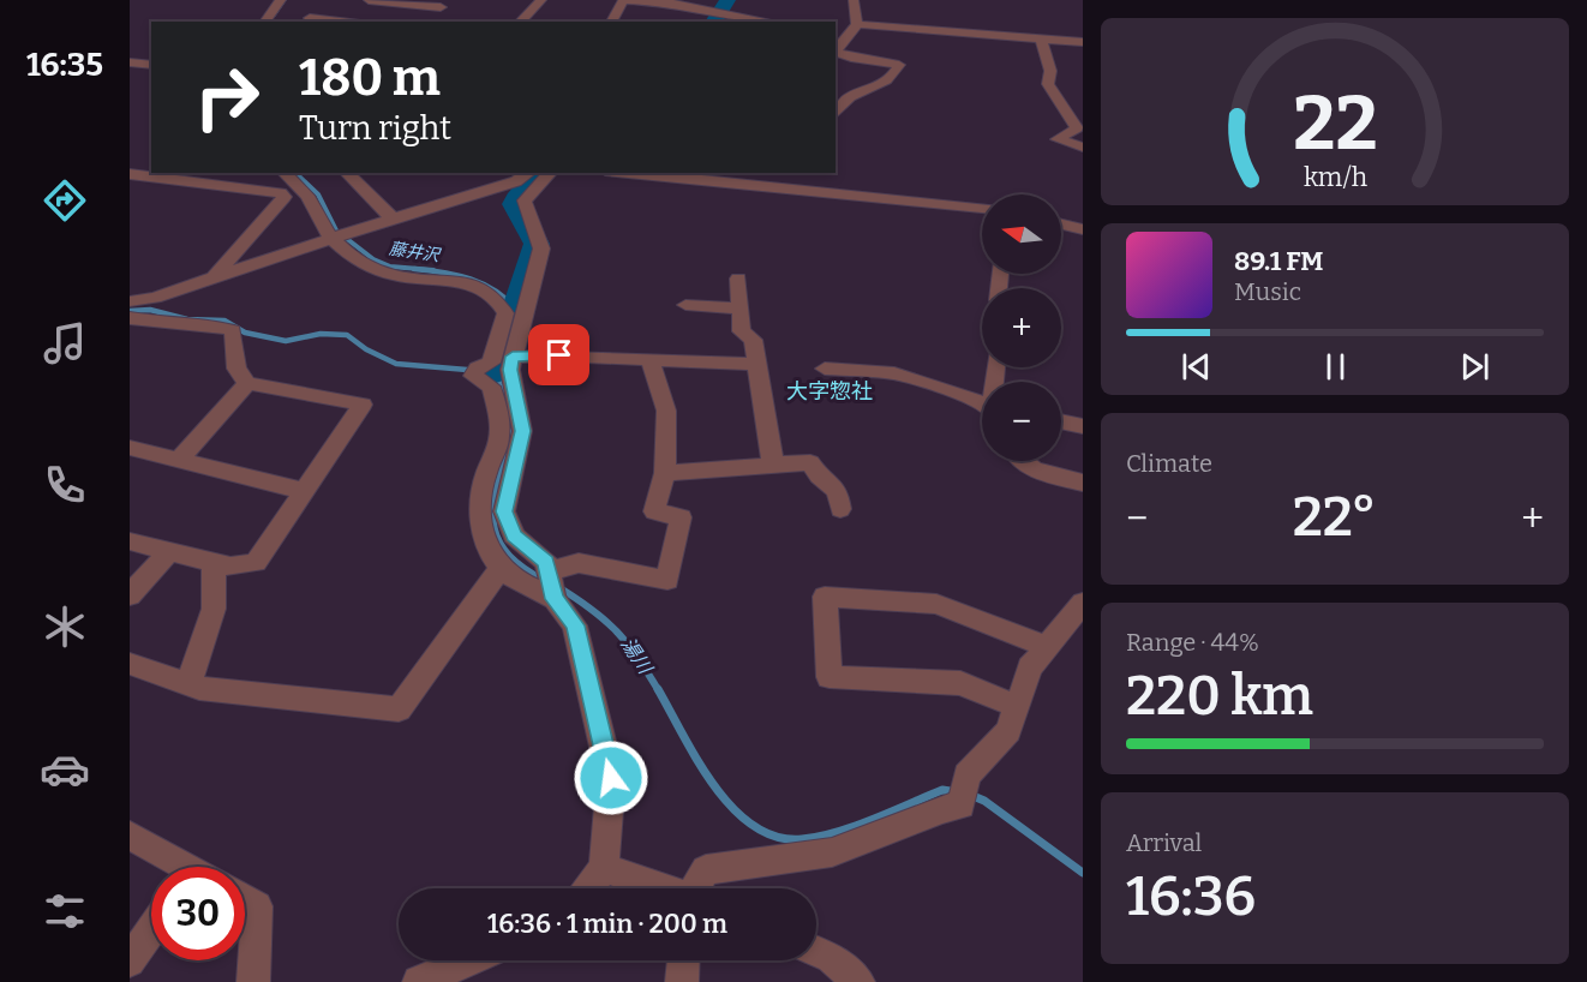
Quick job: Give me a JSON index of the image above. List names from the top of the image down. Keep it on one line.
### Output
{"districts":["大字惣社"],"water":["藤井沢","湯川"],"north":"left","page":{"tabs":"16:35","turn":["180 m","Turn right"],"map_buttons":["+","−"],"song":["89.1 FM","Music"],"tile":["Climate",["Range · 44%","220 km"],["Arrival","16:36"]],"heat":["−","22°","+"],"limit":"30","trip":"16:36 · 1 min · 200 m","gauge":["22","km/h"]}}
